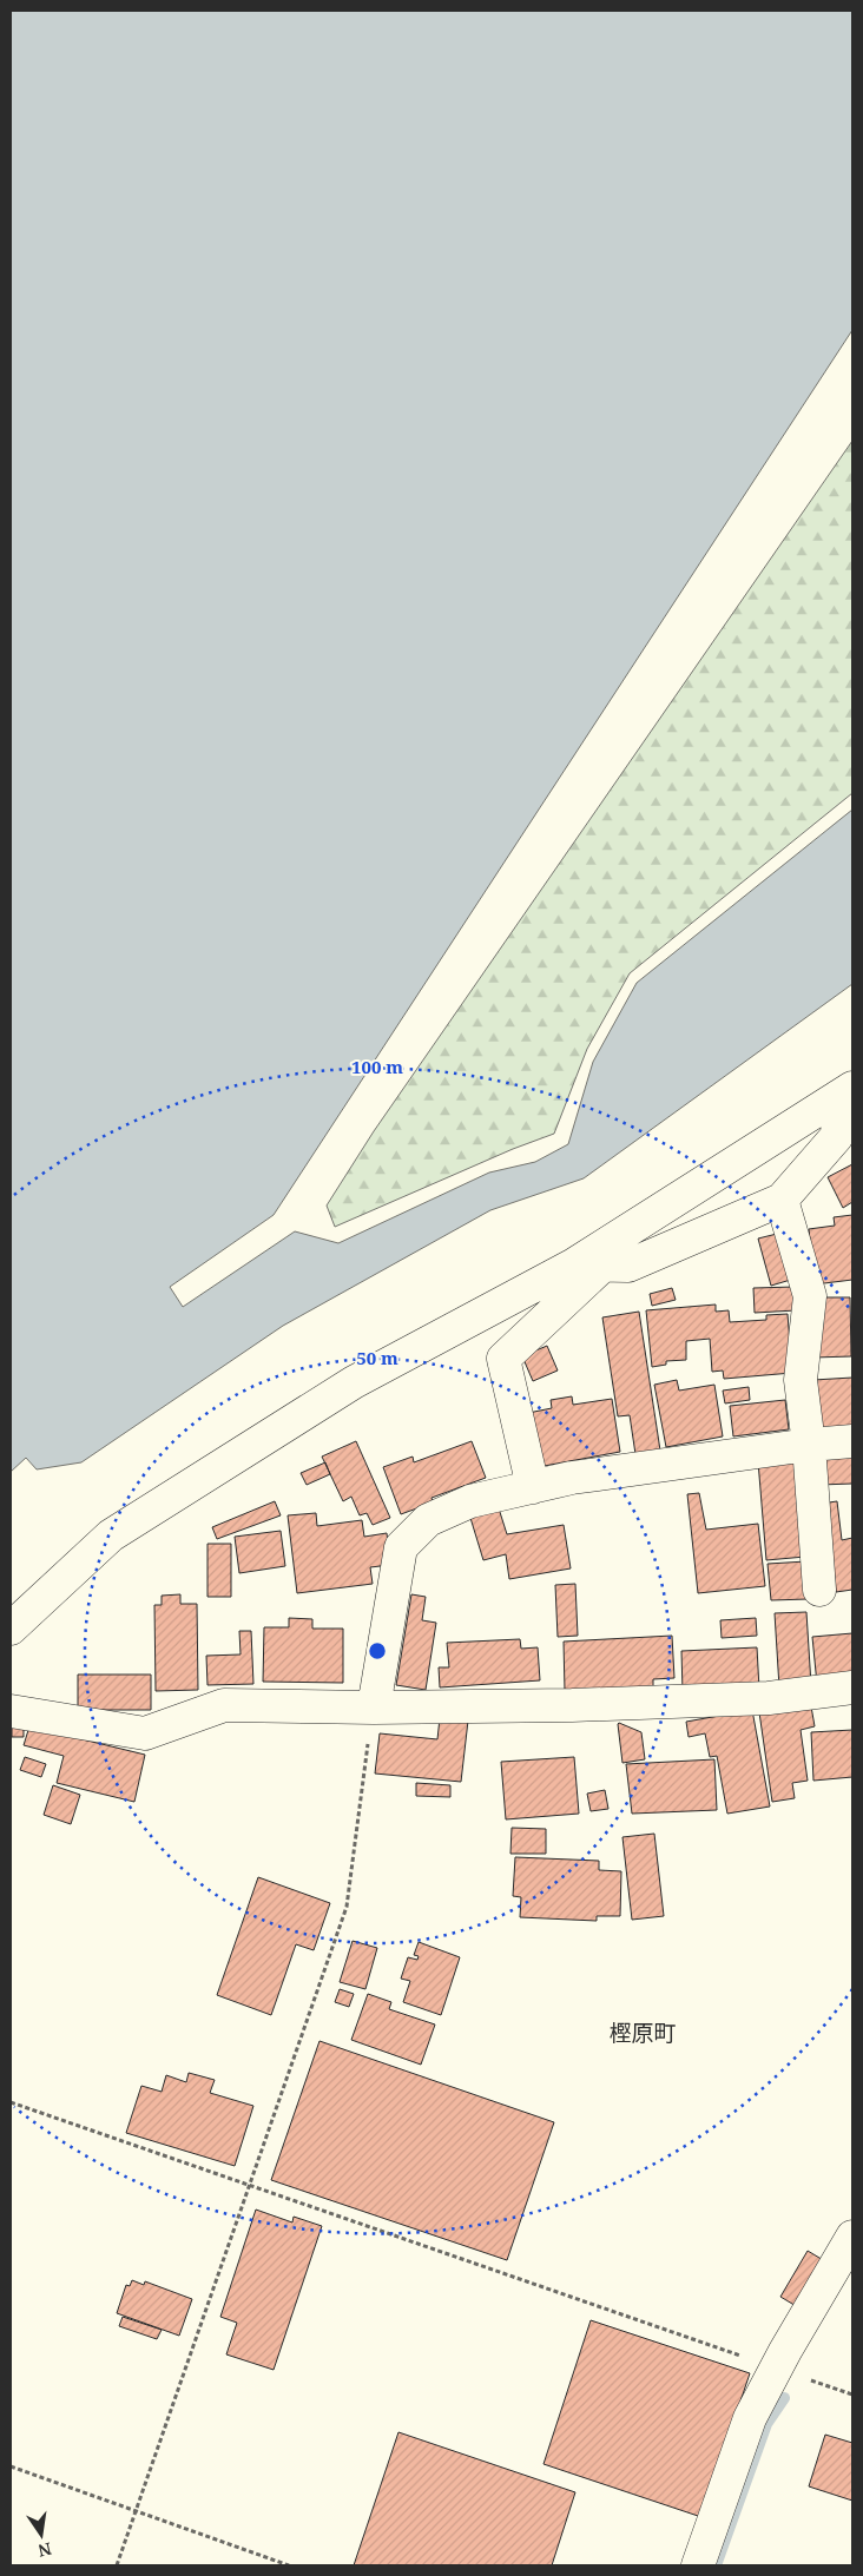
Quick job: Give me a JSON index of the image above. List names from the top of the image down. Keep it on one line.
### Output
{"districts":["樫原町"],"north":"bottom","rings":["100 m","50 m"]}
